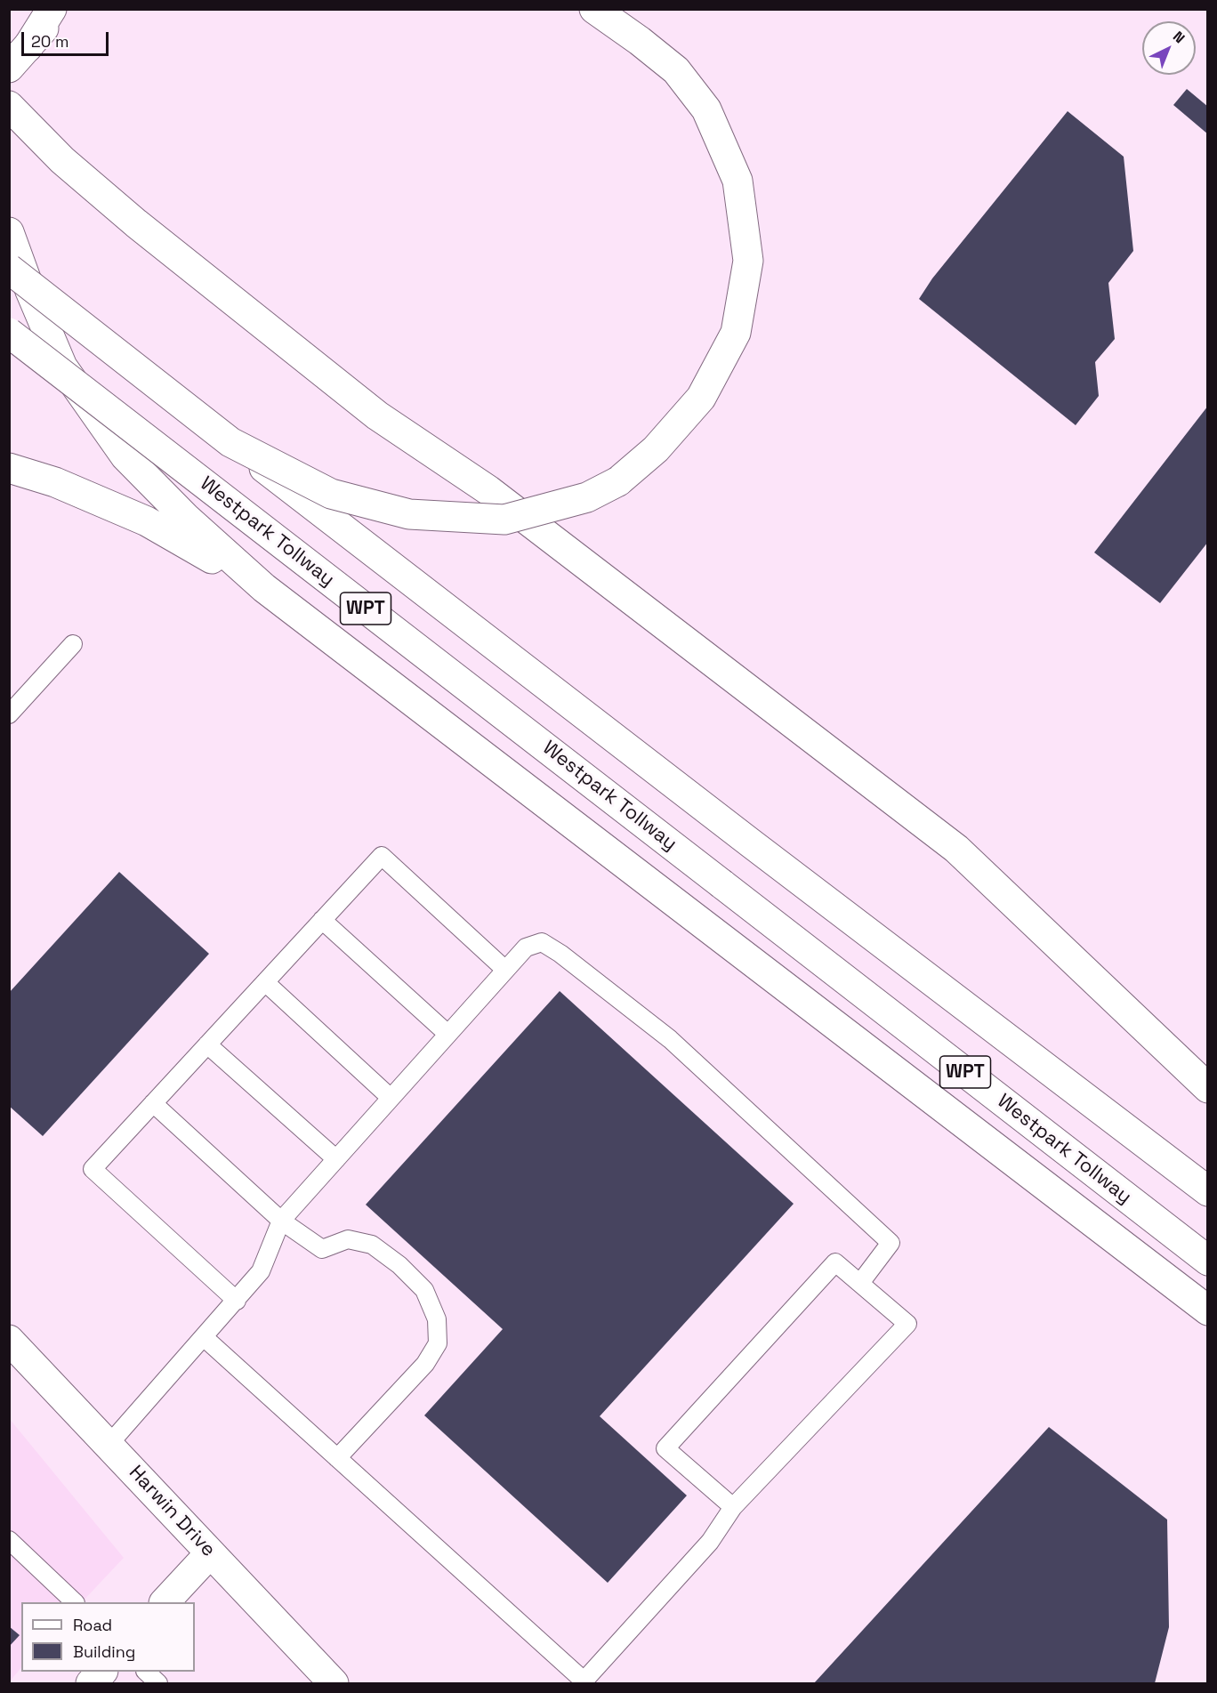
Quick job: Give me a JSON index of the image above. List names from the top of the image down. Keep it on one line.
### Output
{"streets":{"main road":["Westpark Tollway","WPT","Harwin Drive"]},"legend":["Road","Building"],"scale_bar":"20 m","north":"top right"}
